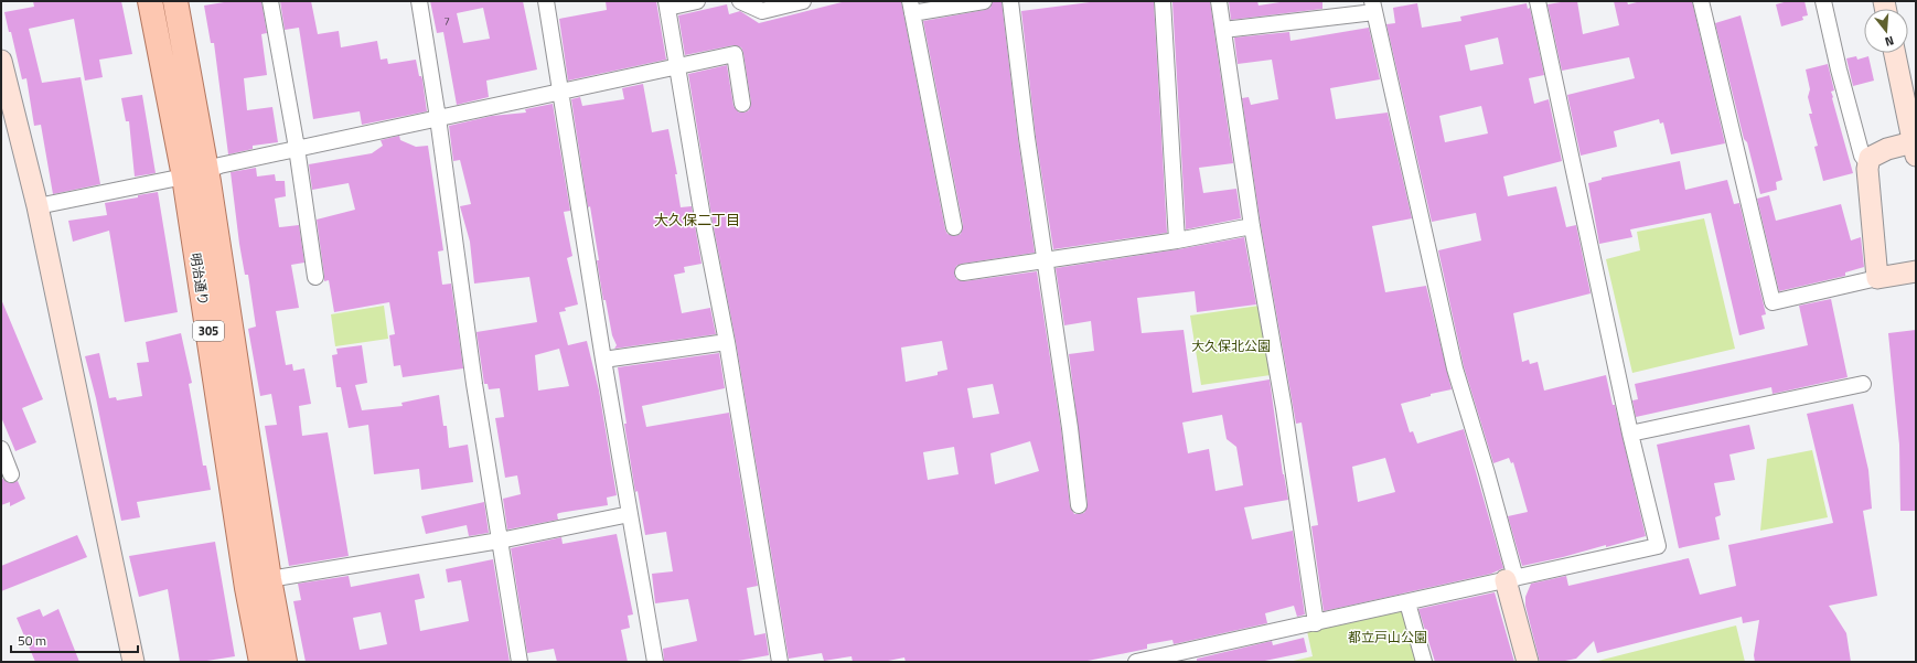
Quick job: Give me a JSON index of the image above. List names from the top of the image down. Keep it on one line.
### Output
{"streets":{"main road":["明治通り","305"]},"districts":["大久保二丁目"],"parks":["大久保北公園","都立戸山公園"],"house_numbers":["7"],"scale_bar":"50 m","north":"bottom"}
